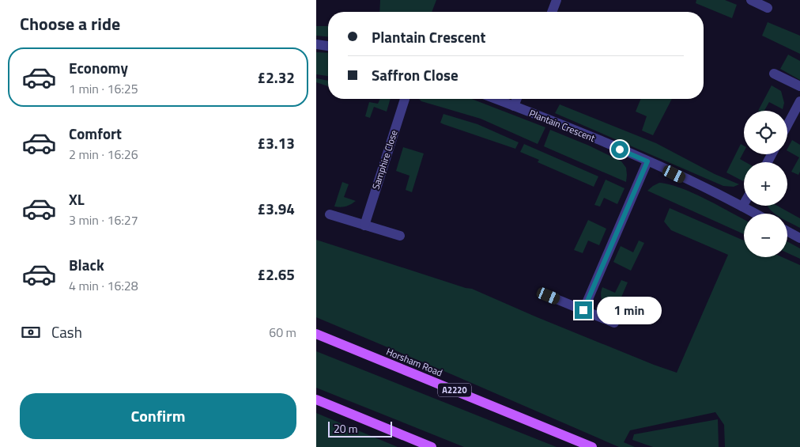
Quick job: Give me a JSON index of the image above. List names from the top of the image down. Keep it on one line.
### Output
{"streets":{"main road":["Horsham Road","A2220"],"street":["Plantain Crescent","Samphire Close"]},"scale_bar":"20 m","page":{"heading":"Choose a ride","banner":["Plantain Crescent","Saffron Close"],"list":[{"name":"Economy","note":"1 min · 16:25","value":"£2.32"},{"name":"Comfort","note":"2 min · 16:26","value":"£3.13"},{"name":"XL","note":"3 min · 16:27","value":"£3.94"},{"name":"Black","note":"4 min · 16:28","value":"£2.65"}],"map_buttons":["+","−"],"bubble":"1 min","pay":["Cash","60 m"],"buttons":"Confirm","scale":"20 m"}}
